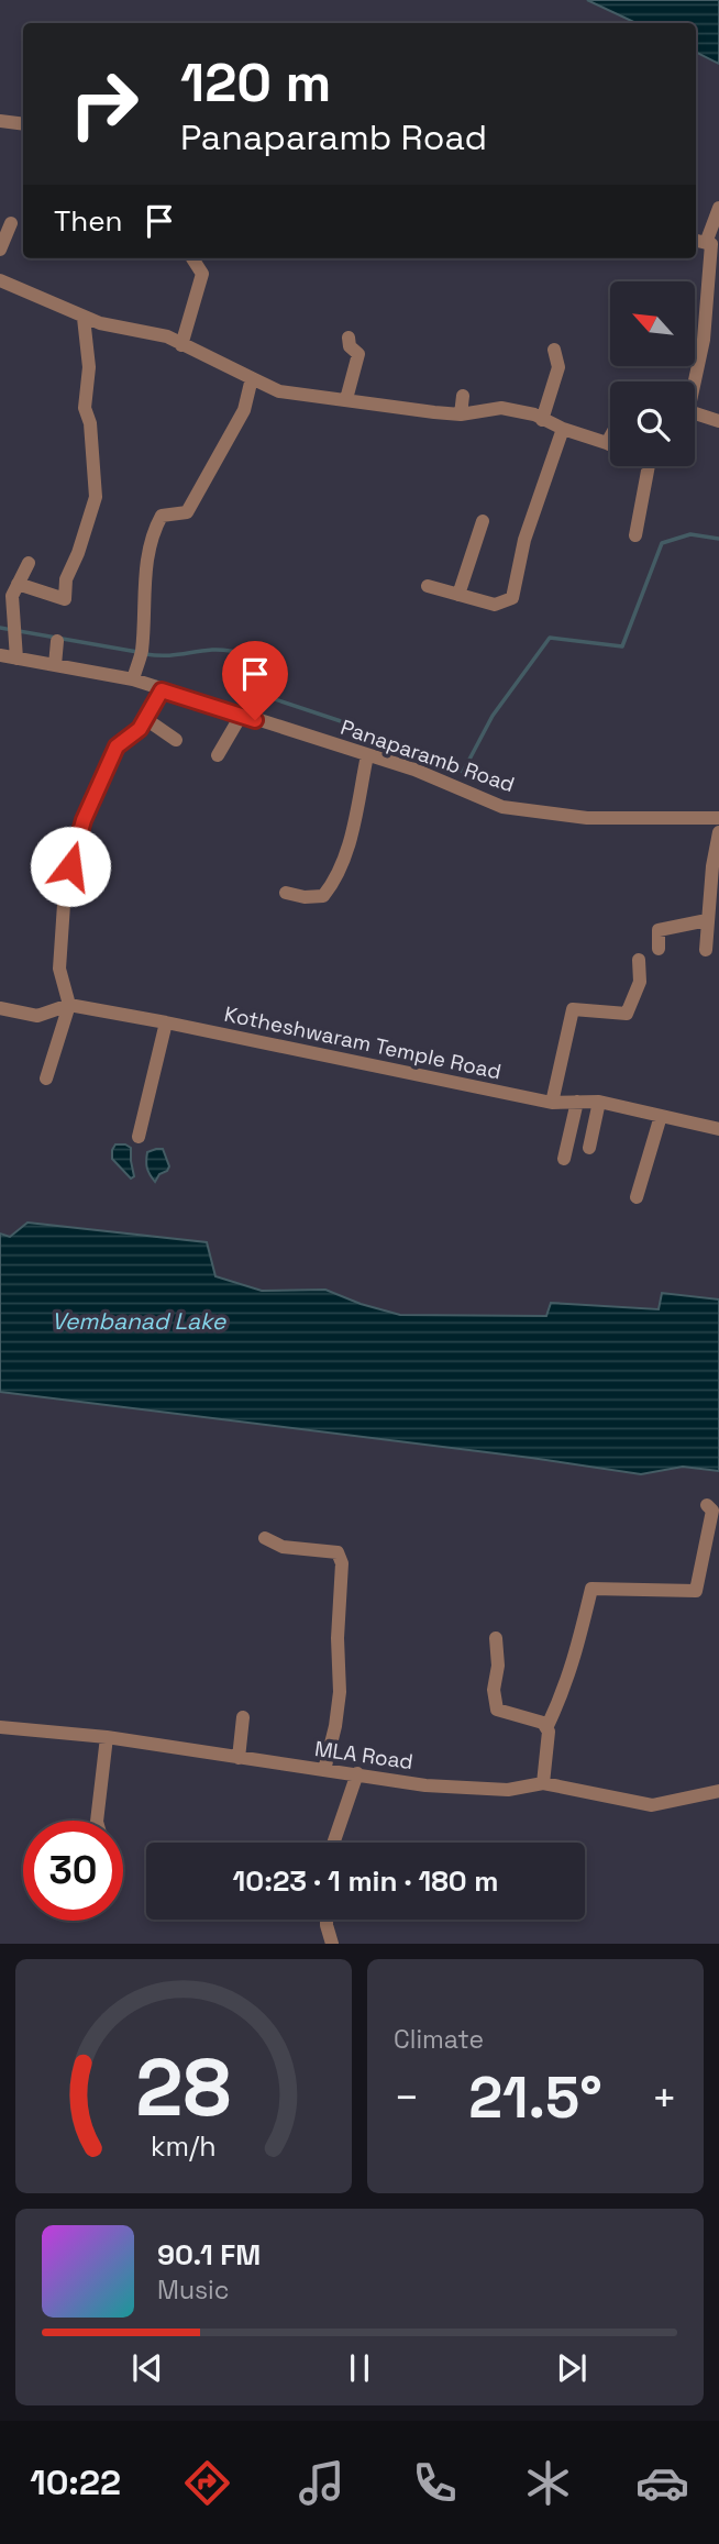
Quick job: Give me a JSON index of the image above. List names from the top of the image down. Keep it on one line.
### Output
{"streets":{"street":["Panaparamb Road","Kotheshwaram Temple Road","MLA Road"]},"water":["Vembanad Lake"],"north":"top left","page":{"turn":["120 m","Panaparamb Road"],"then":"Then","limit":"30","trip":"10:23 · 1 min · 180 m","tile":"Climate","heat":["−","21.5°","+"],"song":["90.1 FM","Music"],"tabs":"10:22","gauge":["28","km/h"]}}
